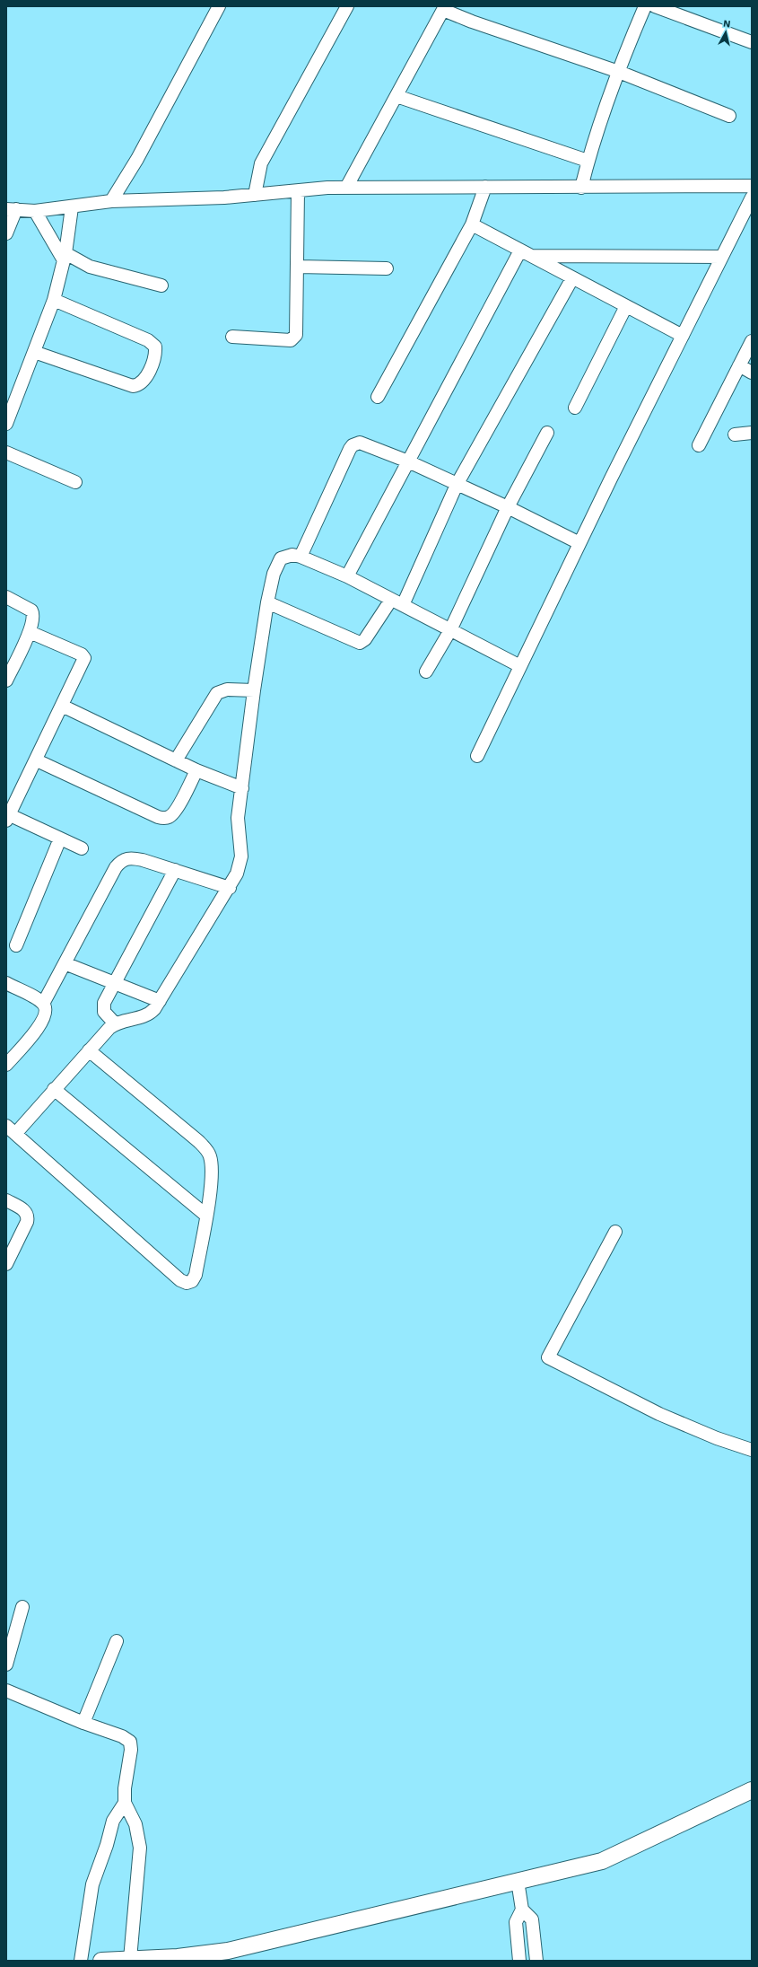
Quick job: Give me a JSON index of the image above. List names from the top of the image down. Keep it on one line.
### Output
{"north":"top"}
